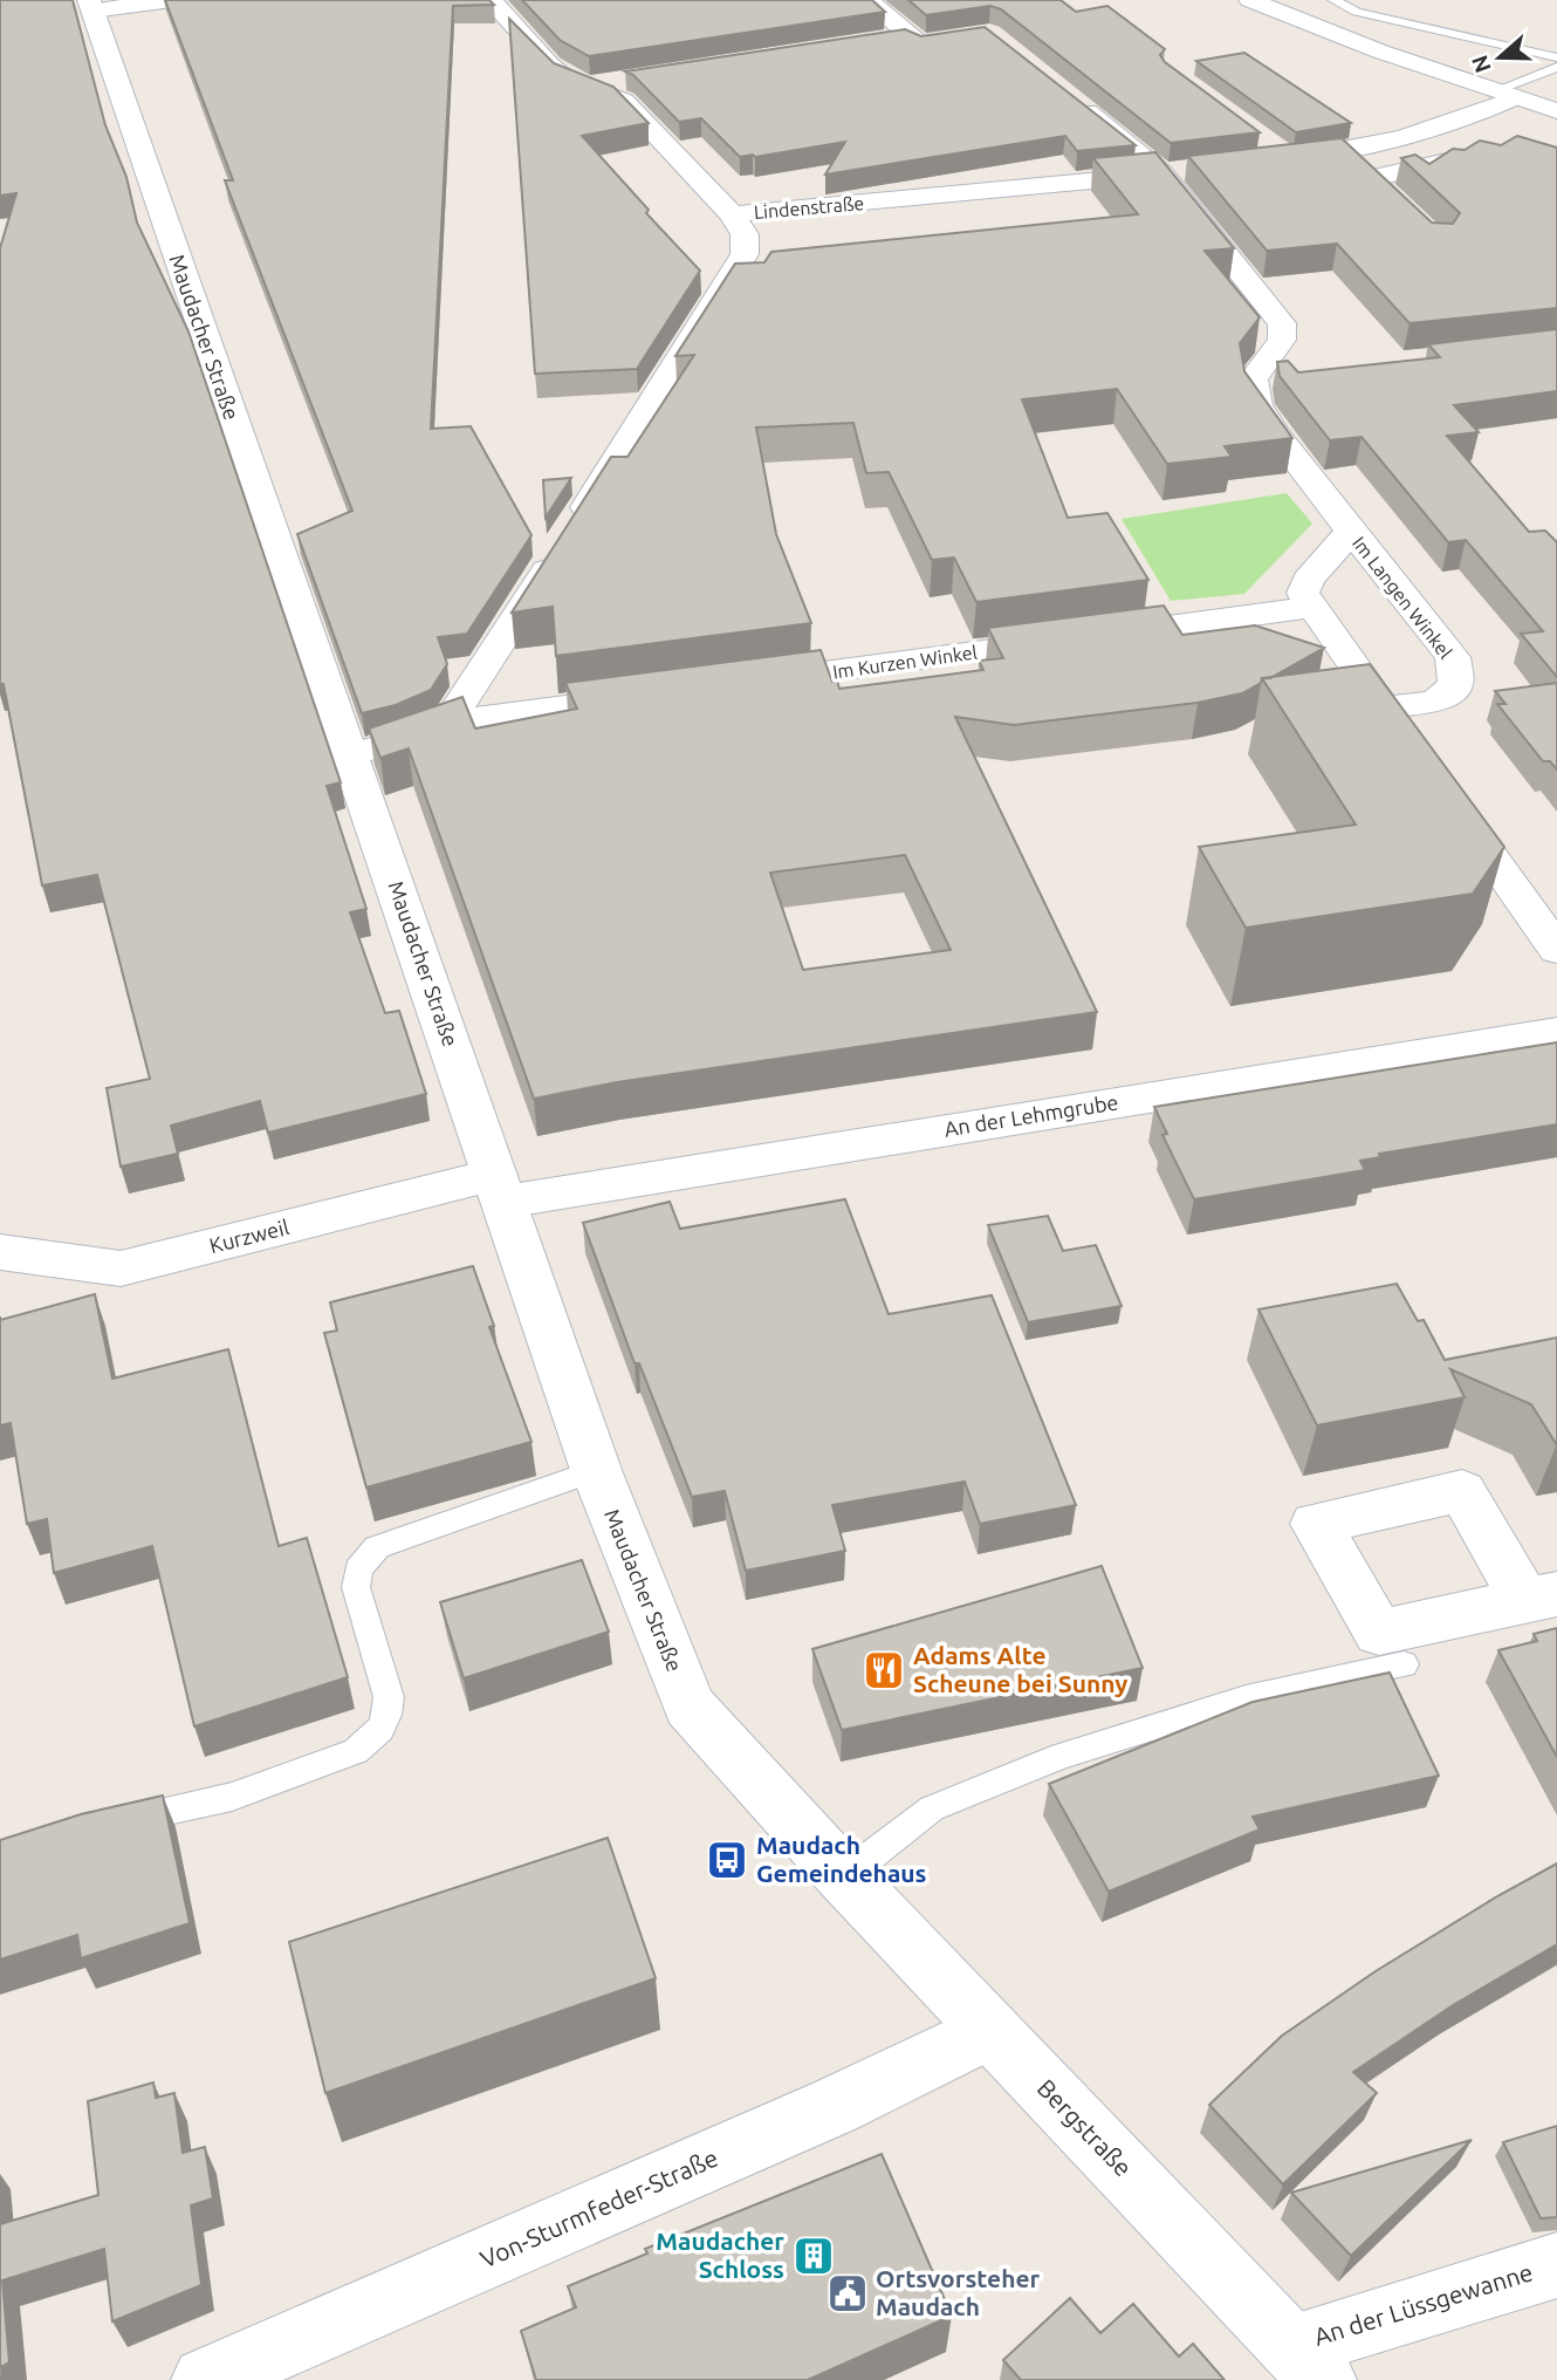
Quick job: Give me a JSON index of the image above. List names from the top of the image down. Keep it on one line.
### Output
{"streets":{"street":["Lindenstraße","Maudacher Straße","Im Langen Winkel","Im Kurzen Winkel","An der Lehmgrube","Kurzweil","Bergstraße","Von-Sturmfeder-Straße","An der Lüssgewanne"]},"crossings":[["Lindenstraße","Im Langen Winkel"],["Maudacher Straße","An der Lehmgrube"],["Maudacher Straße","Kurzweil"],["Maudacher Straße","Bergstraße"],["Im Langen Winkel","Im Kurzen Winkel"],["An der Lehmgrube","Kurzweil"],["Bergstraße","Von-Sturmfeder-Straße"],["Bergstraße","An der Lüssgewanne"]],"places":{"restaurant":["Adams Alte Scheune bei Sunny"],"bus stop":["Maudach Gemeindehaus"],"building":["Maudacher Schloss"],"public building":["Ortsvorsteher Maudach"]},"north":"left"}
